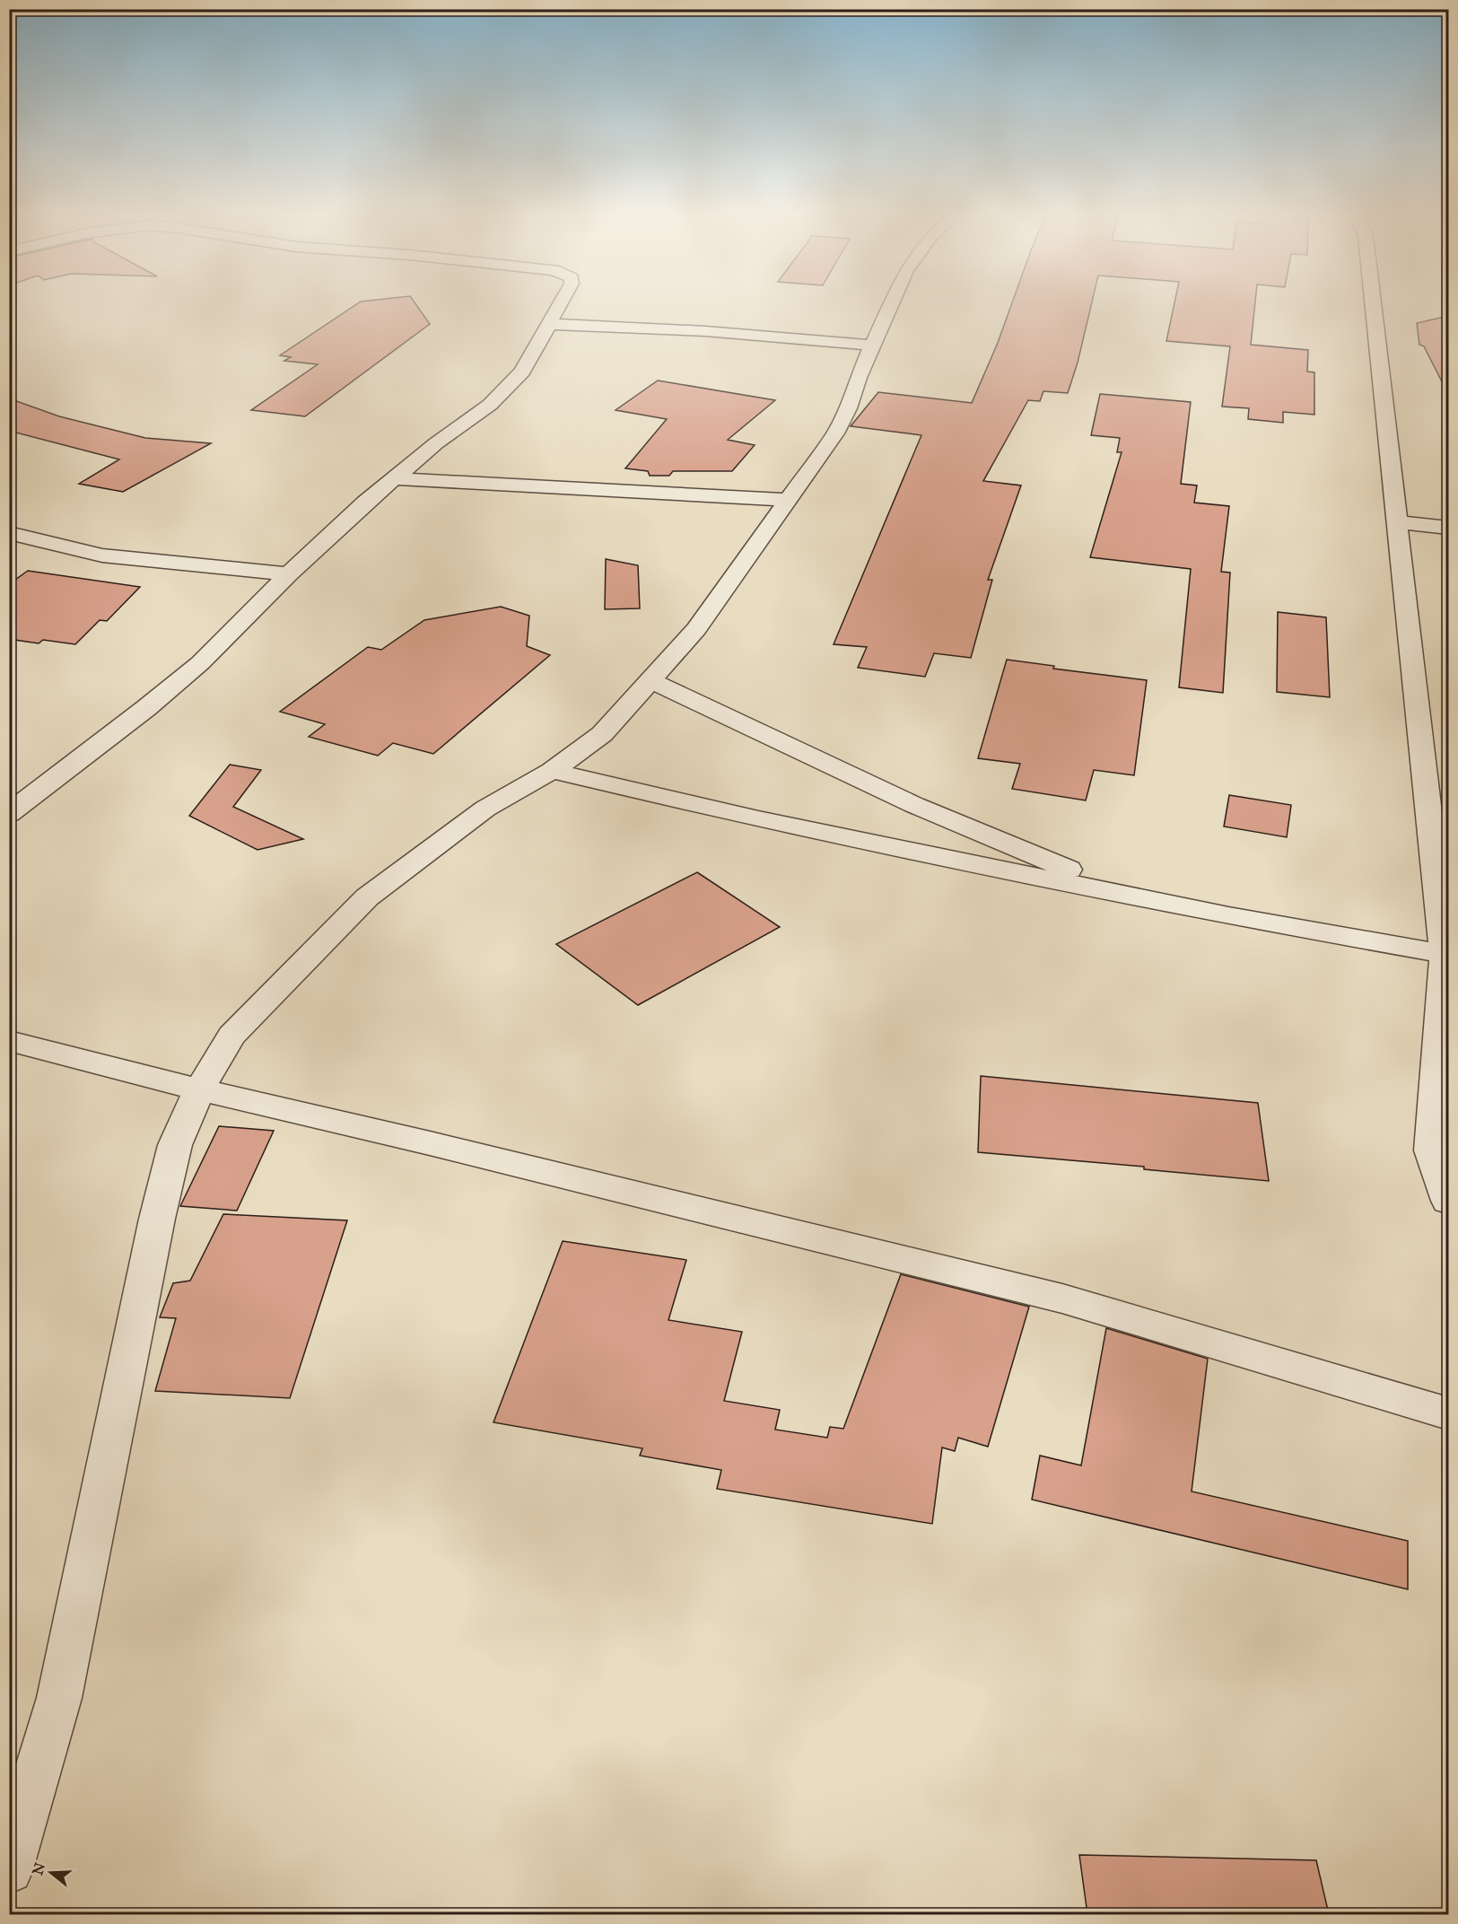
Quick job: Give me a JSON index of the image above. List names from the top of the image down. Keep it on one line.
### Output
{"north":"left"}
